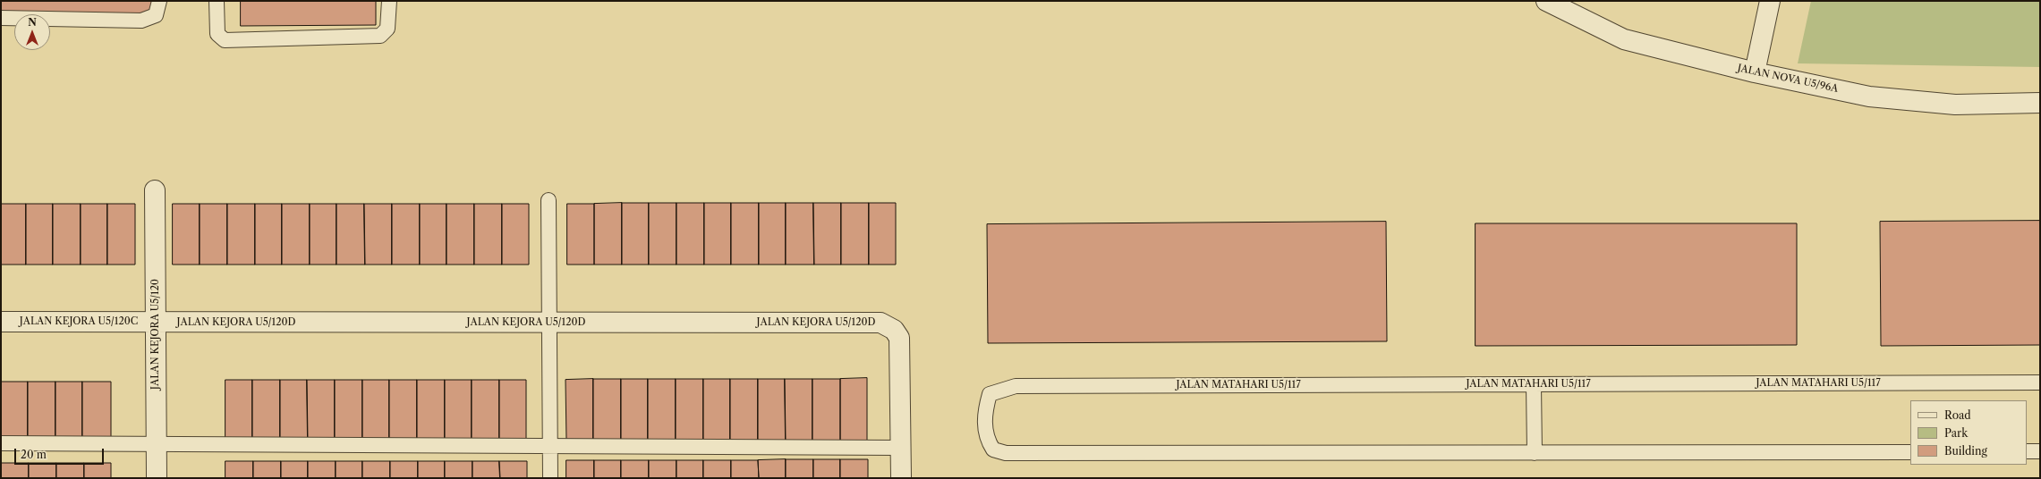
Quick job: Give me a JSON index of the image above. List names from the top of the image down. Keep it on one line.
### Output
{"streets":{"street":["JALAN NOVA U5/96A","JALAN KEJORA U5/120C","JALAN KEJORA U5/120D","JALAN KEJORA U5/120"],"lane":["JALAN MATAHARI U5/117"]},"crossings":[["JALAN KEJORA U5/120C","JALAN KEJORA U5/120D"],["JALAN KEJORA U5/120C","JALAN KEJORA U5/120"],["JALAN KEJORA U5/120D","JALAN KEJORA U5/120"]],"legend":["Road","Park","Building"],"scale_bar":"20 m","north":"top"}
